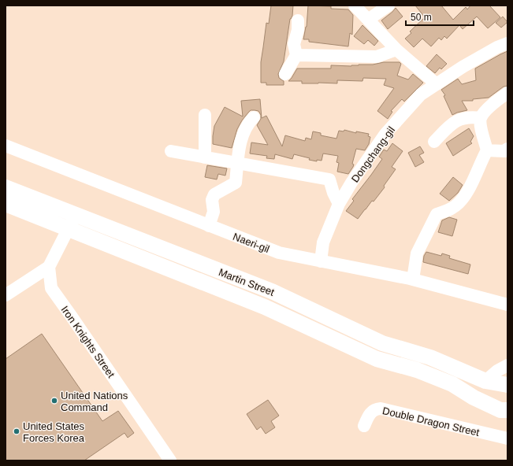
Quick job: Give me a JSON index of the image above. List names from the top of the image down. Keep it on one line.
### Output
{"streets":{"main road":["Martin Street"],"street":["Dongchang-gil","Naeri-gil","Iron Knights Street","Double Dragon Street"]},"crossings":[["Dongchang-gil","Naeri-gil"]],"places":["United Nations Command","United States Forces Korea"],"scale_bar":"50 m"}
